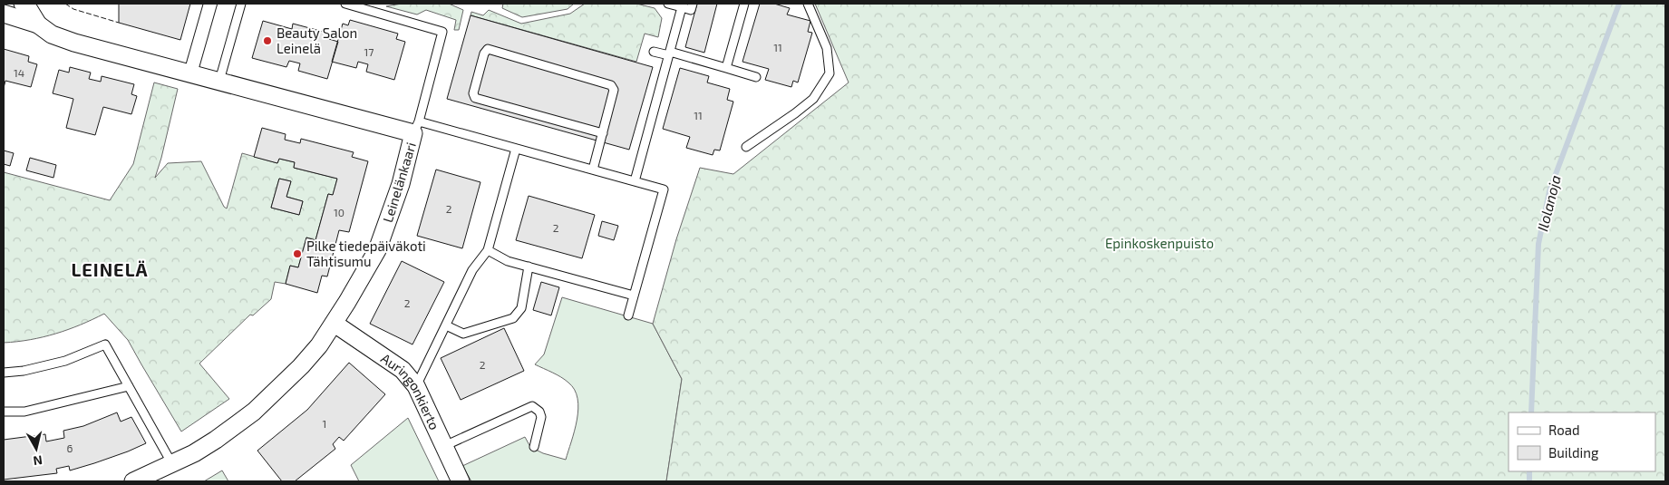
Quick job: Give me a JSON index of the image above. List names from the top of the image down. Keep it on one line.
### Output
{"streets":{"street":["Leinelänkaari","Auringonkierto"]},"crossings":[["Leinelänkaari","Auringonkierto"]],"districts":["LEINELÄ"],"water":["Ilolanoja"],"parks":["Epinkoskenpuisto"],"places":["Beauty Salon Leinelä","Pilke tiedepäiväkoti Tähtisumu"],"house_numbers":["11","17","14","11","2","10","2","2","2","1","6"],"legend":["Road","Building"],"north":"bottom"}
